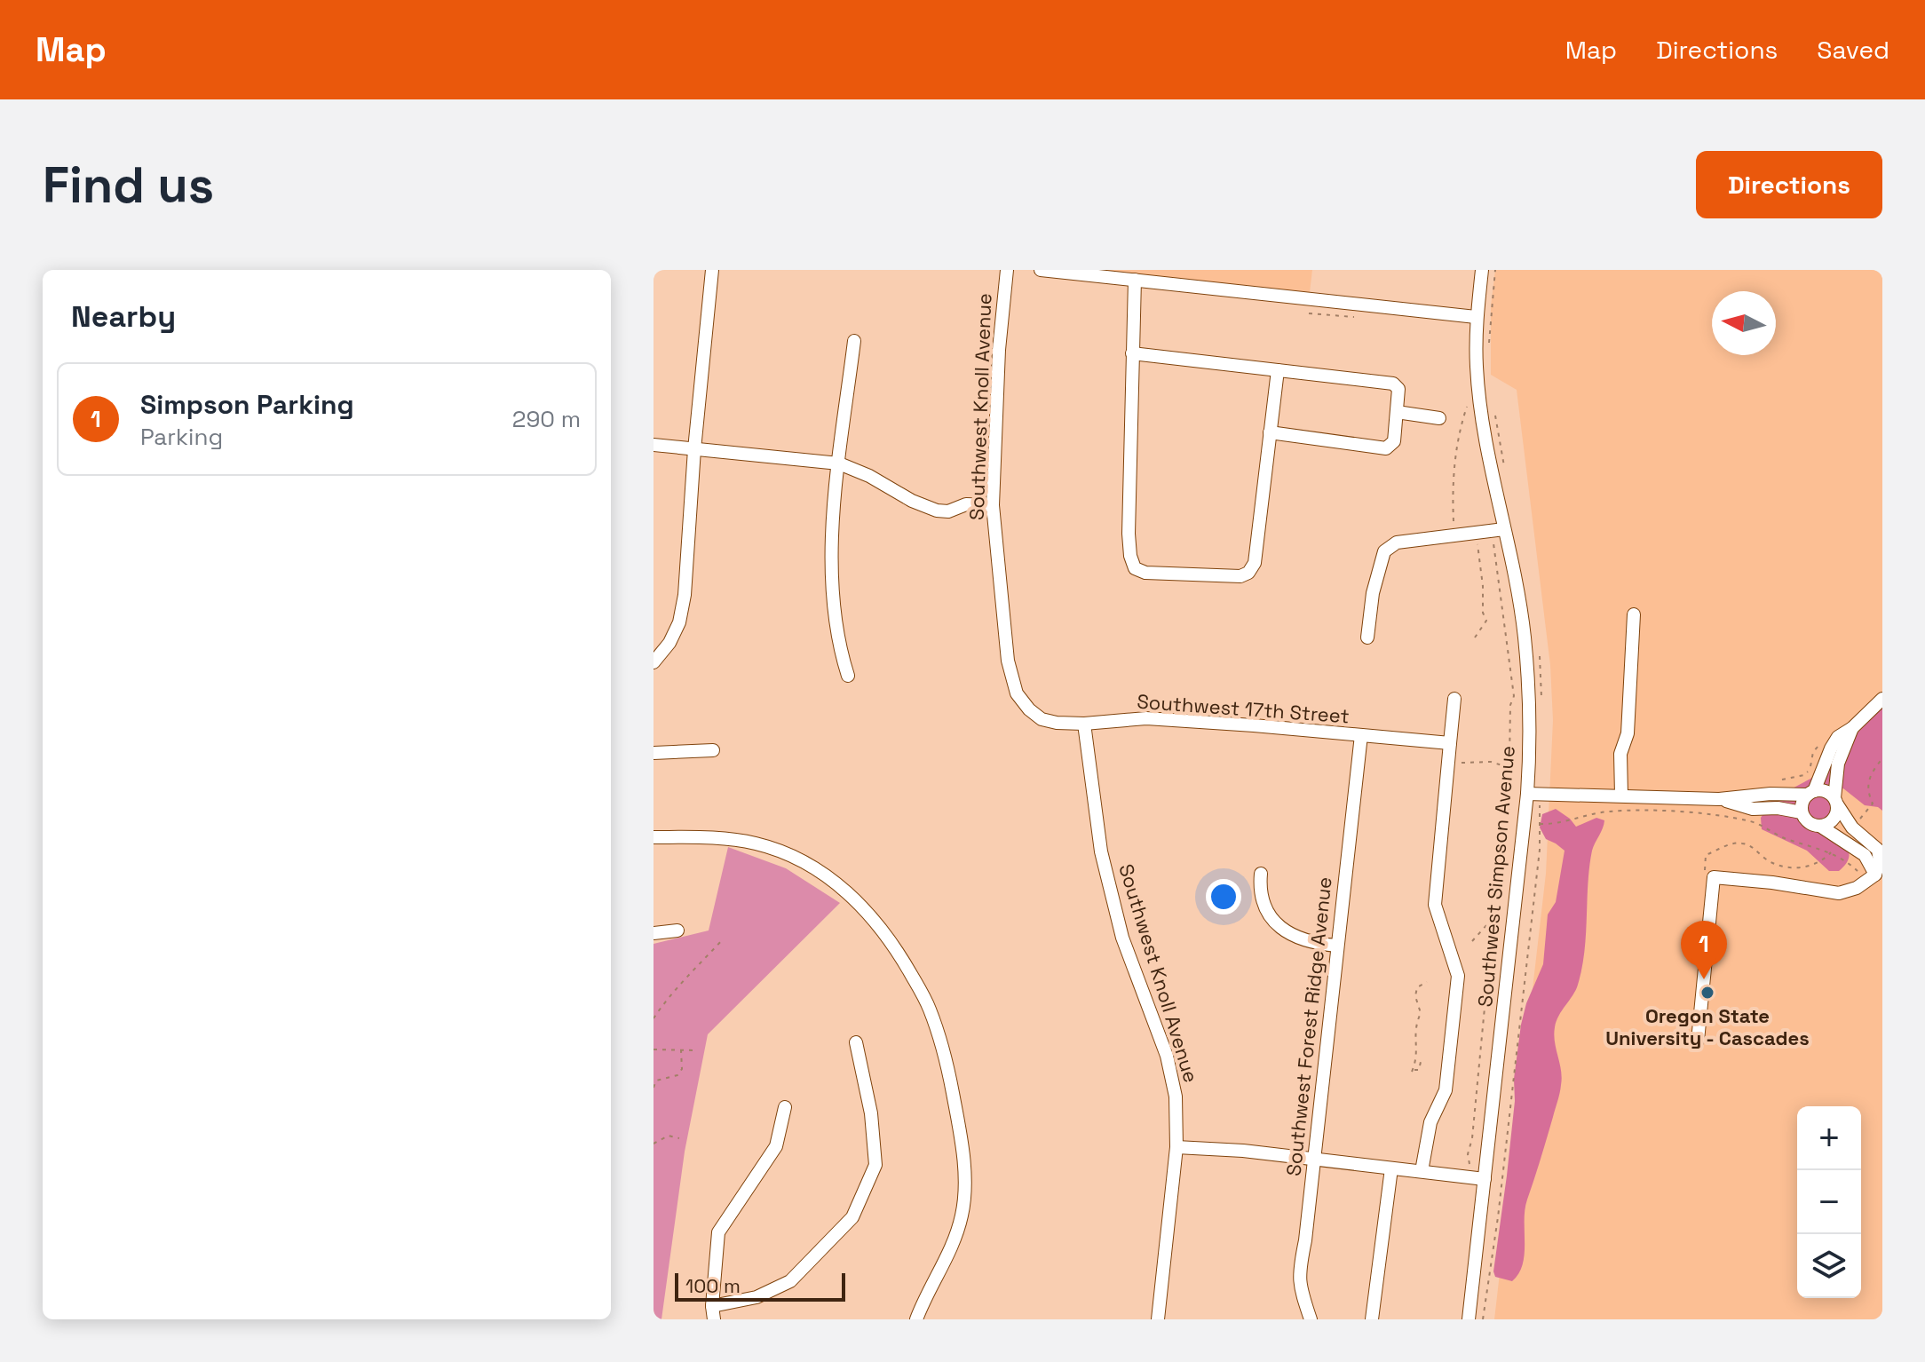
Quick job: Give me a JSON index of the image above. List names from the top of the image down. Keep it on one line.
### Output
{"streets":{"street":["Southwest Knoll Avenue","Southwest 17th Street","Southwest Simpson Avenue","Southwest Forest Ridge Avenue"]},"crossings":[["Southwest Knoll Avenue","Southwest 17th Street"],["Southwest 17th Street","Southwest Forest Ridge Avenue"]],"places":["Oregon State University - Cascades"],"scale_bar":"100 m","north":"left","page":{"header":"Map","nav":["Map","Directions","Saved"],"buttons":"Directions","title":"Find us","heading":"Nearby","list":[{"mark":"1","name":"Simpson Parking","note":"Parking","value":"290 m"}],"pins":"1","map_buttons":["+","−"],"scale":"100 m"}}
